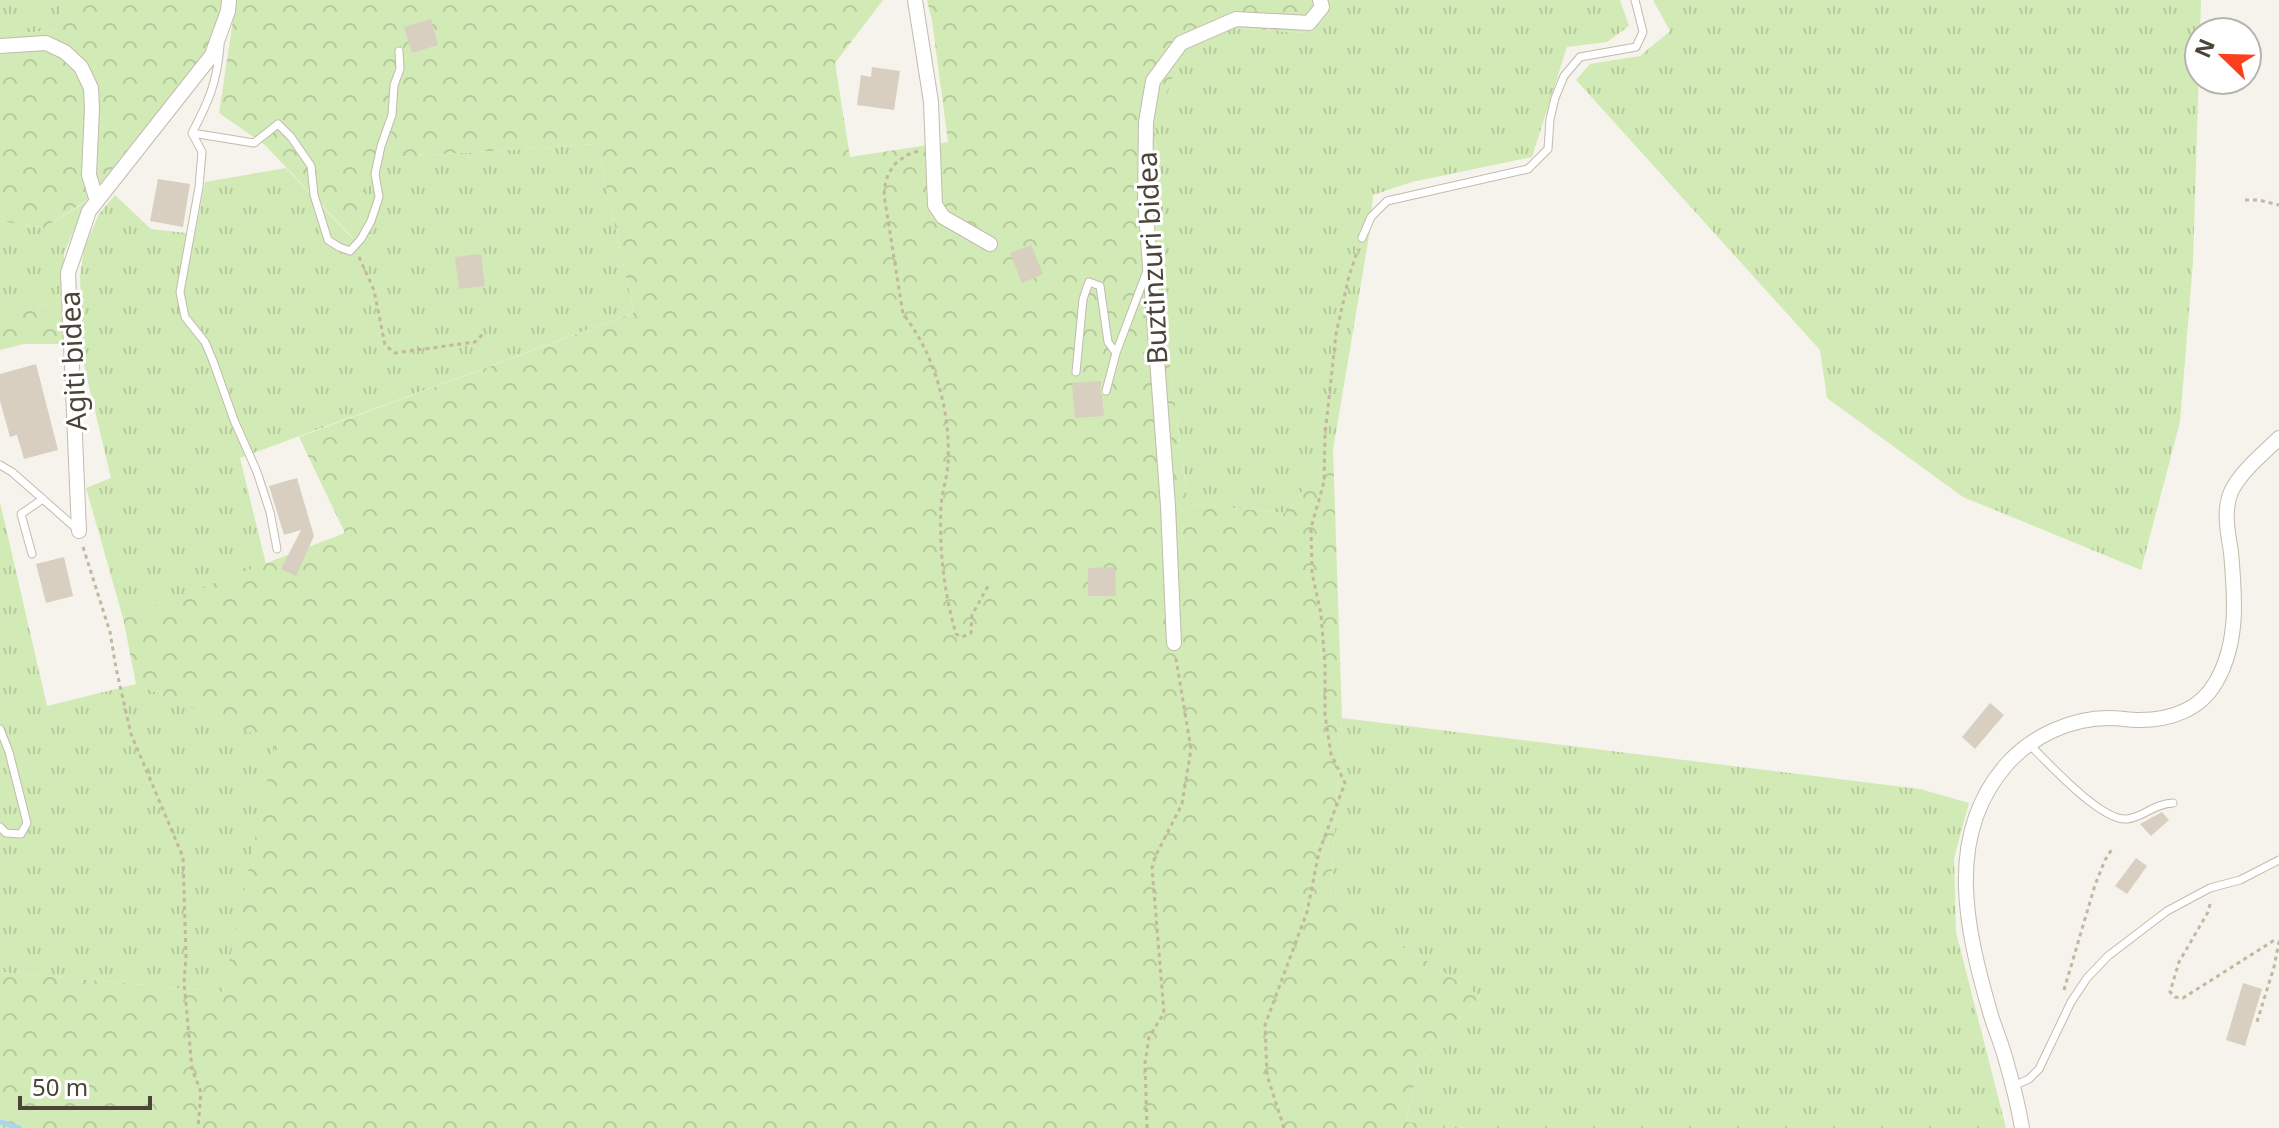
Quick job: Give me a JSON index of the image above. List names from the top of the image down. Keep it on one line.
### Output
{"streets":{"street":["Buztinzuri bidea","Agiti bidea"]},"scale_bar":"50 m","north":"top left"}
